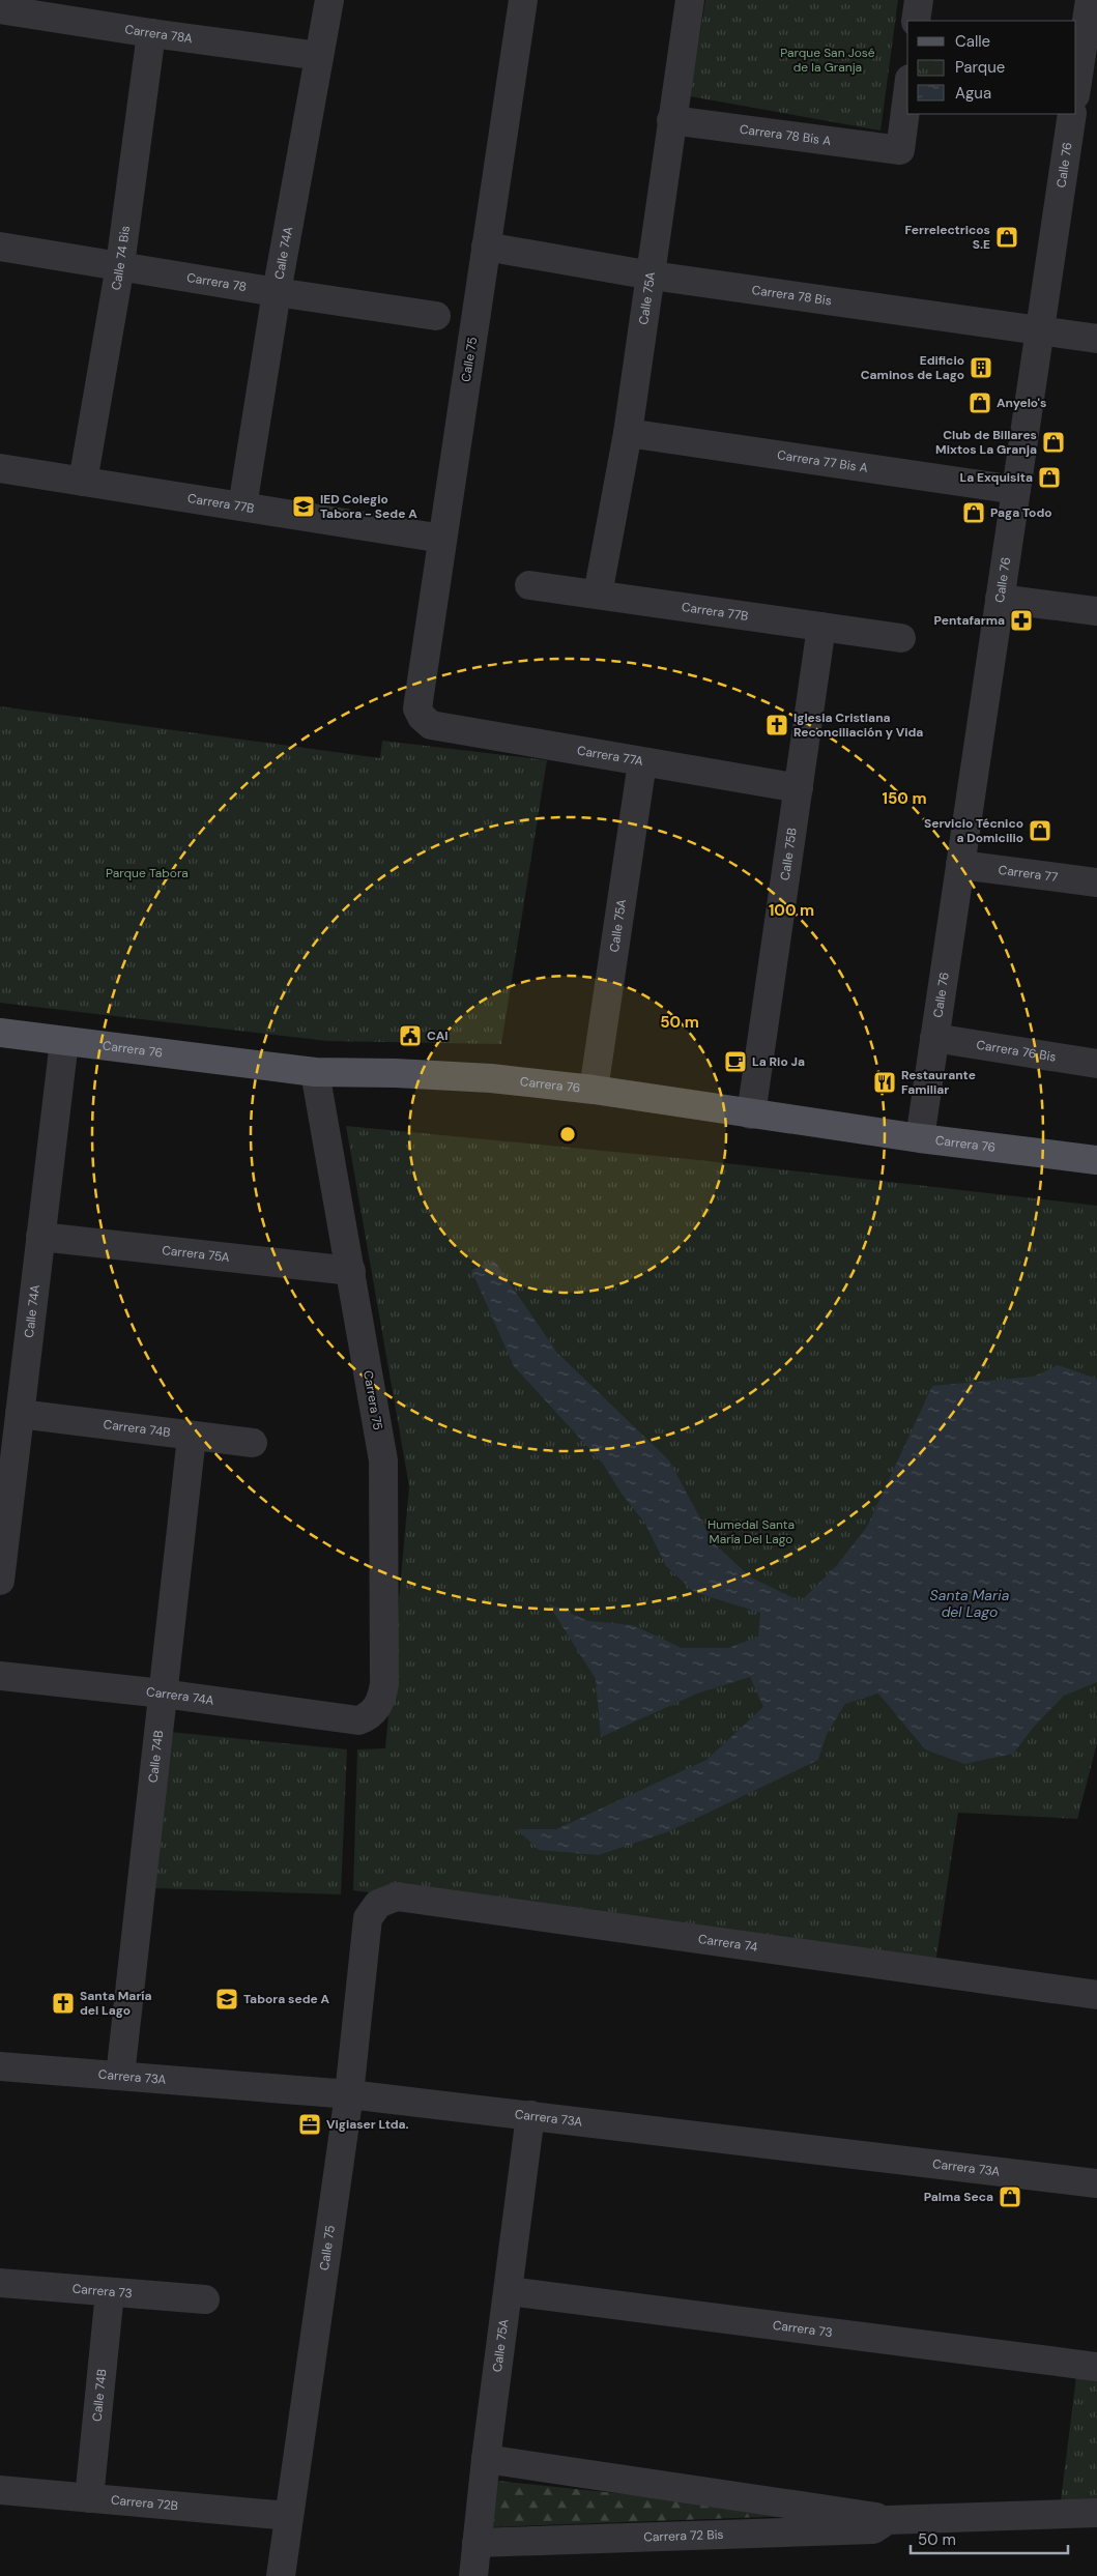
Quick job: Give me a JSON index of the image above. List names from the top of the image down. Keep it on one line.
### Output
{"streets":{"main road":["Carrera 76"],"street":["Carrera 78A","Carrera 78 Bis A","Calle 76","Calle 74A","Calle 74 Bis","Carrera 78","Carrera 78 Bis","Calle 75A","Calle 75","Carrera 77 Bis A","Carrera 77B","Carrera 77A","Calle 75B","Carrera 77","Carrera 76 Bis","Carrera 75A","Carrera 75","Carrera 74B","Carrera 74A","Calle 74B","Carrera 74","Carrera 73A","Carrera 73","Carrera 72B","Carrera 72 Bis"]},"crossings":[["Carrera 78A","Calle 74A"],["Carrera 78A","Calle 74 Bis"],["Carrera 78 Bis A","Calle 75A"],["Calle 76","Carrera 78 Bis"],["Calle 76","Carrera 77 Bis A"],["Calle 76","Carrera 77"],["Calle 76","Carrera 76"],["Calle 76","Carrera 76 Bis"],["Calle 74A","Carrera 78"],["Calle 74A","Carrera 77B"],["Calle 74A","Carrera 76"],["Calle 74A","Carrera 75A"],["Calle 74A","Carrera 74B"],["Calle 74 Bis","Carrera 78"],["Calle 74 Bis","Carrera 77B"],["Carrera 78 Bis","Calle 75A"],["Carrera 78 Bis","Calle 75"],["Calle 75A","Carrera 77 Bis A"],["Calle 75A","Carrera 77B"],["Calle 75A","Carrera 77A"],["Calle 75A","Carrera 76"],["Calle 75A","Carrera 73A"],["Calle 75A","Carrera 73"],["Calle 75A","Carrera 72 Bis"],["Calle 75","Carrera 77B"],["Calle 75","Carrera 77A"],["Calle 75","Carrera 74"],["Calle 75","Carrera 73A"],["Calle 75","Carrera 72B"],["Carrera 77B","Calle 75B"],["Carrera 77A","Calle 75B"],["Calle 75B","Carrera 76"],["Carrera 76","Carrera 75"],["Carrera 75A","Carrera 75"],["Carrera 75","Carrera 74A"],["Carrera 74B","Calle 74B"],["Carrera 74A","Calle 74B"],["Calle 74B","Carrera 73A"],["Calle 74B","Carrera 73"],["Calle 74B","Carrera 72B"]],"water":["Santa Maria del Lago"],"parks":["Parque San José de la Granja","Parque Tabora","Humedal Santa María Del Lago"],"places":{"shop":["Ferrelectricos S.E","Anyelo's","Club de Billares Mixtos La Granja","La Exquisita","Paga Todo","Servicio Técnico a Domicilio","Palma Seca"],"building":["Edificio Caminos de Lago"],"school or university":["IED Colegio Tabora - Sede A","Tabora sede A"],"pharmacy":["Pentafarma"],"church":["Iglesia Cristiana Reconciliación y Vida","Santa María del Lago"],"public building":["CAI"],"cafe":["La Rio Ja"],"restaurant":["Restaurante Familiar"],"office":["Vigiaser Ltda."]},"legend":["Calle","Parque","Agua"],"scale_bar":"50 m","rings":["150 m","100 m","50 m"]}
